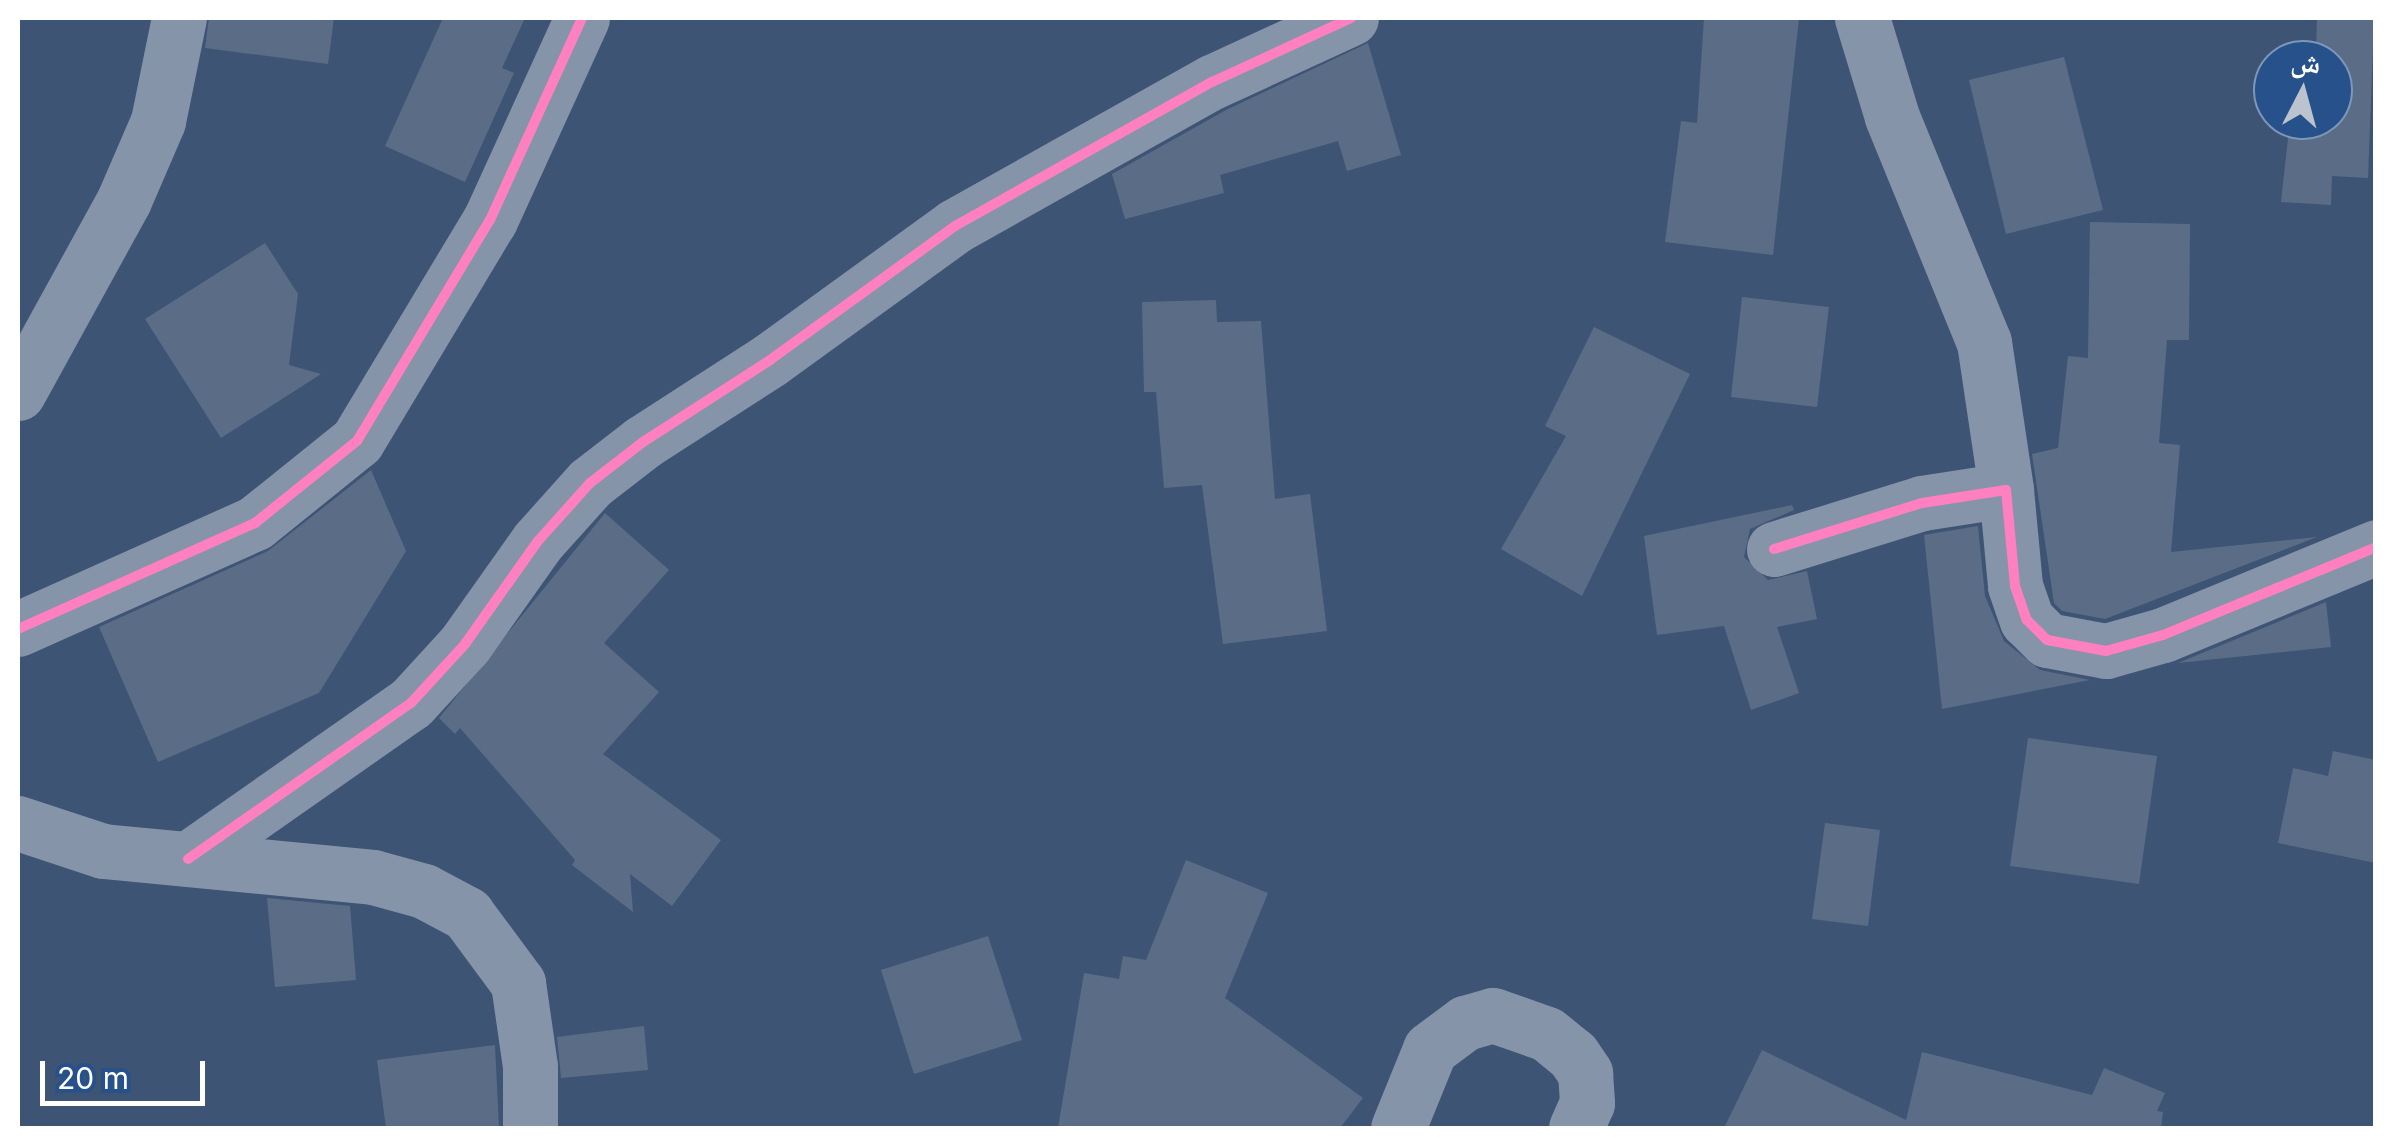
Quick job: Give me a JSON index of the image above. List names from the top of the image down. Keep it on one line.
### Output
{"scale_bar":"20 m","north":"top"}
